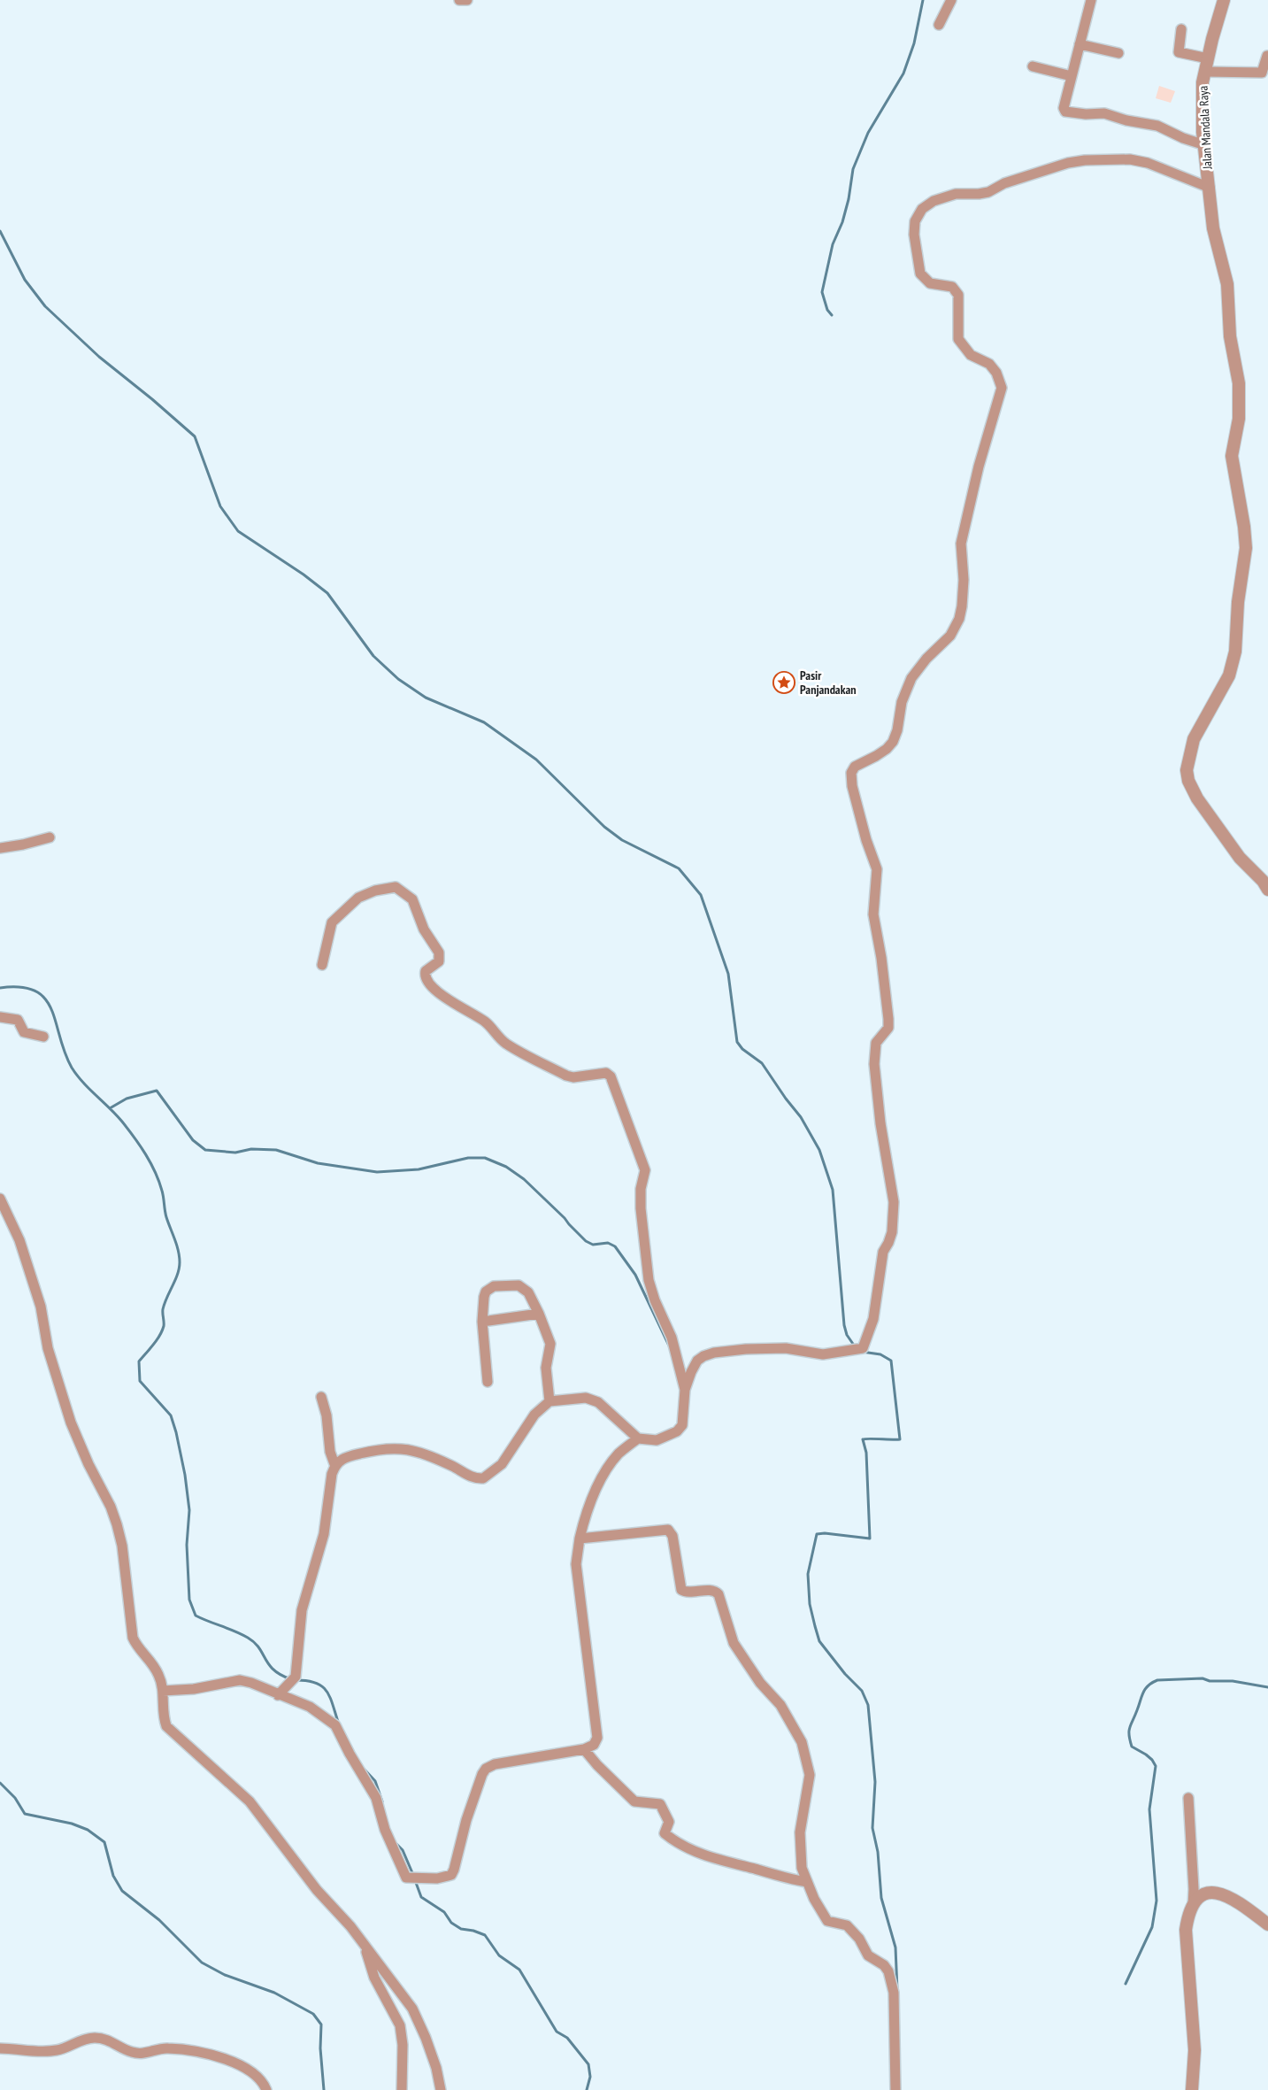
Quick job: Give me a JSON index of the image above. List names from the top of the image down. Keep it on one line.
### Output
{"streets":{"street":["Jalan Mandala Raya"]},"places":{"place":["Pasir Panjandakan"]}}
